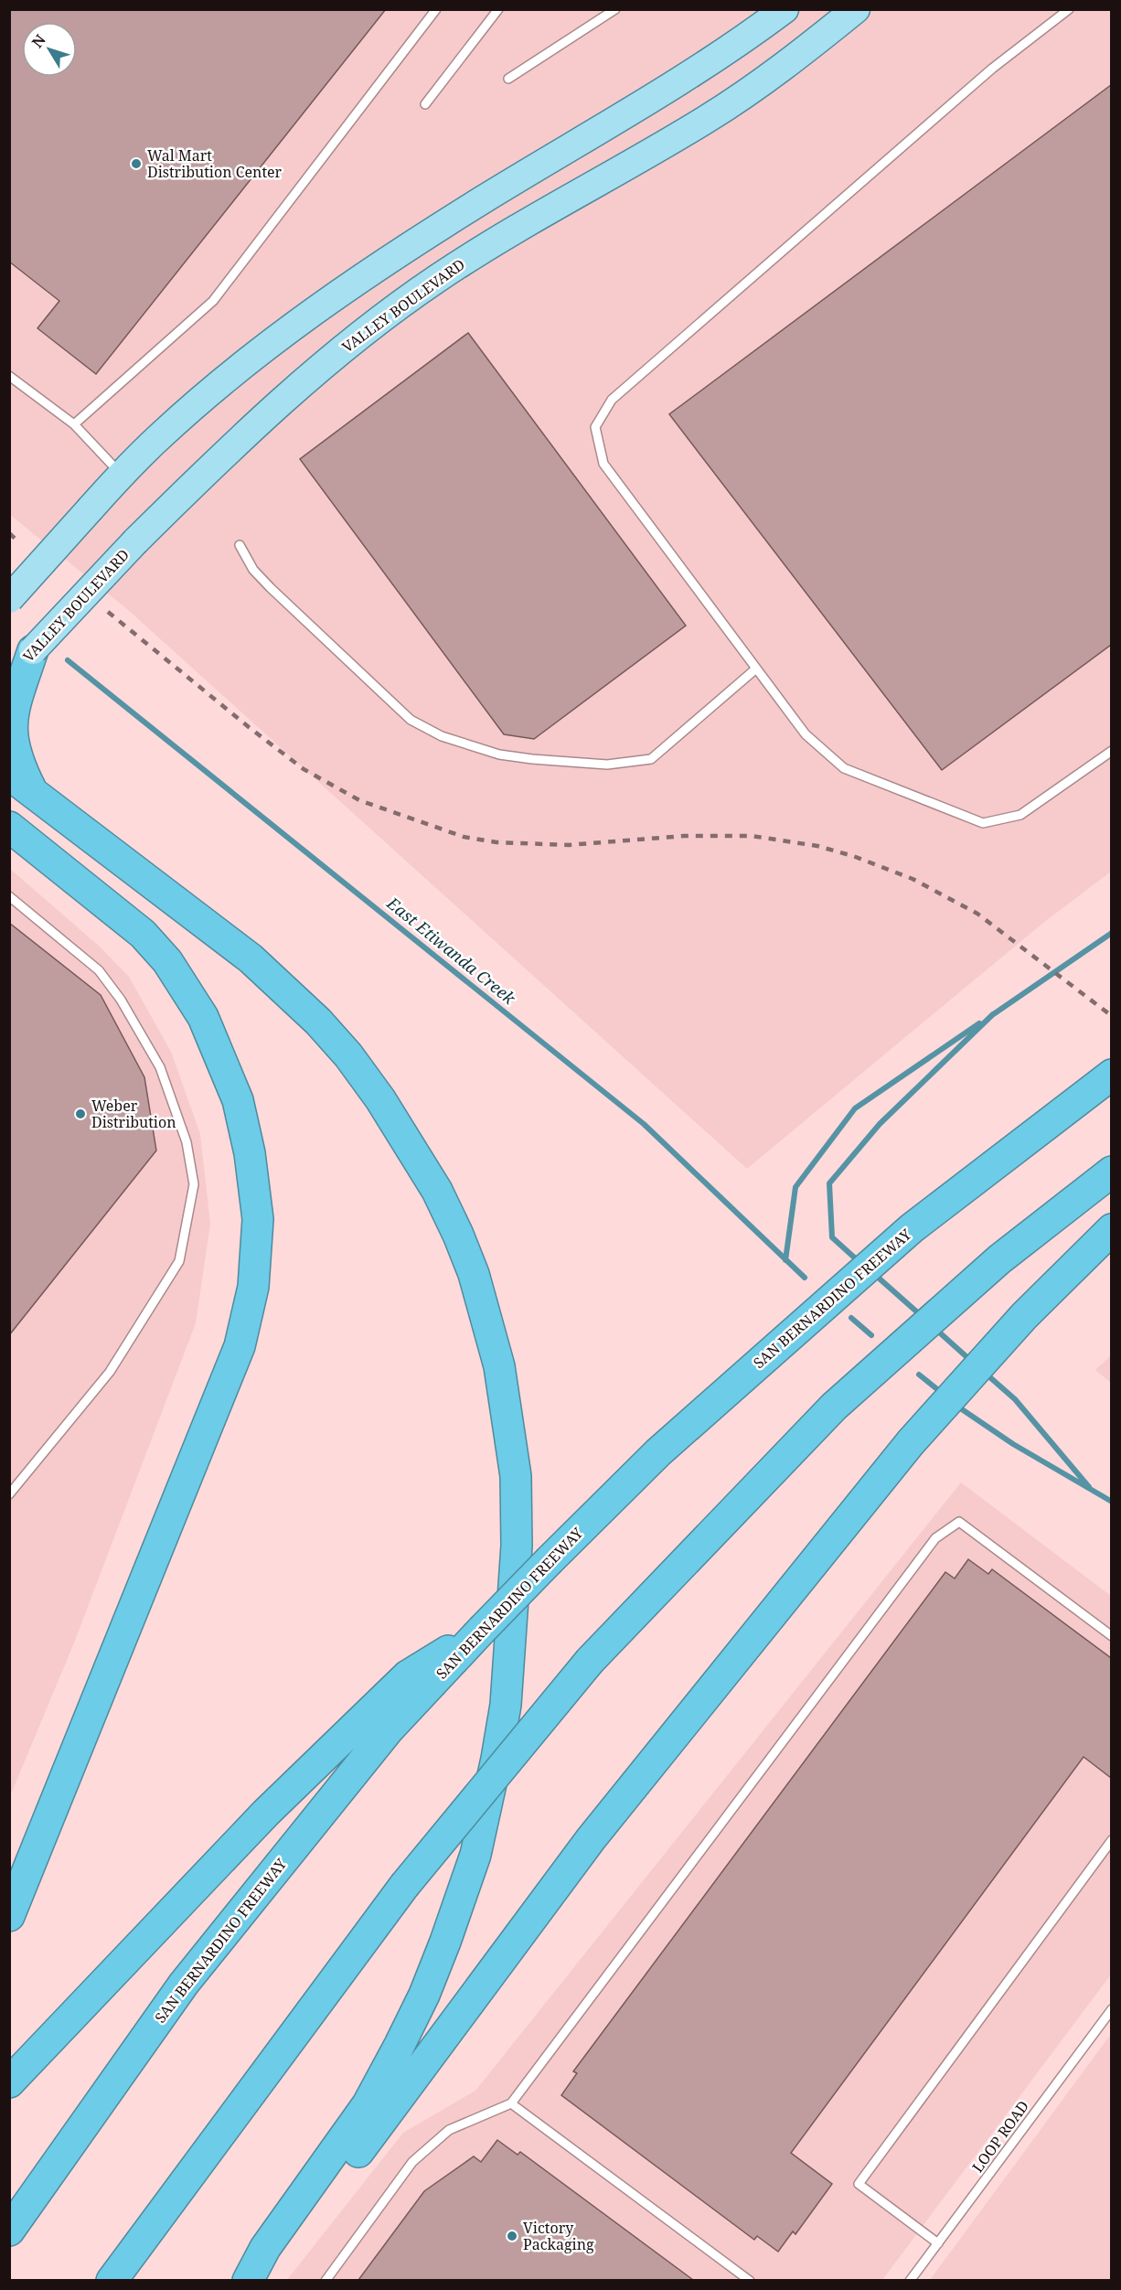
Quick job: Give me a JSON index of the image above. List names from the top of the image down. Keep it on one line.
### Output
{"streets":{"highway":["SAN BERNARDINO FREEWAY"],"main road":["VALLEY BOULEVARD"],"lane":["LOOP ROAD"]},"water":["East Etiwanda Creek"],"places":["Wal Mart Distribution Center","Weber Distribution","Victory Packaging"],"north":"top left"}
